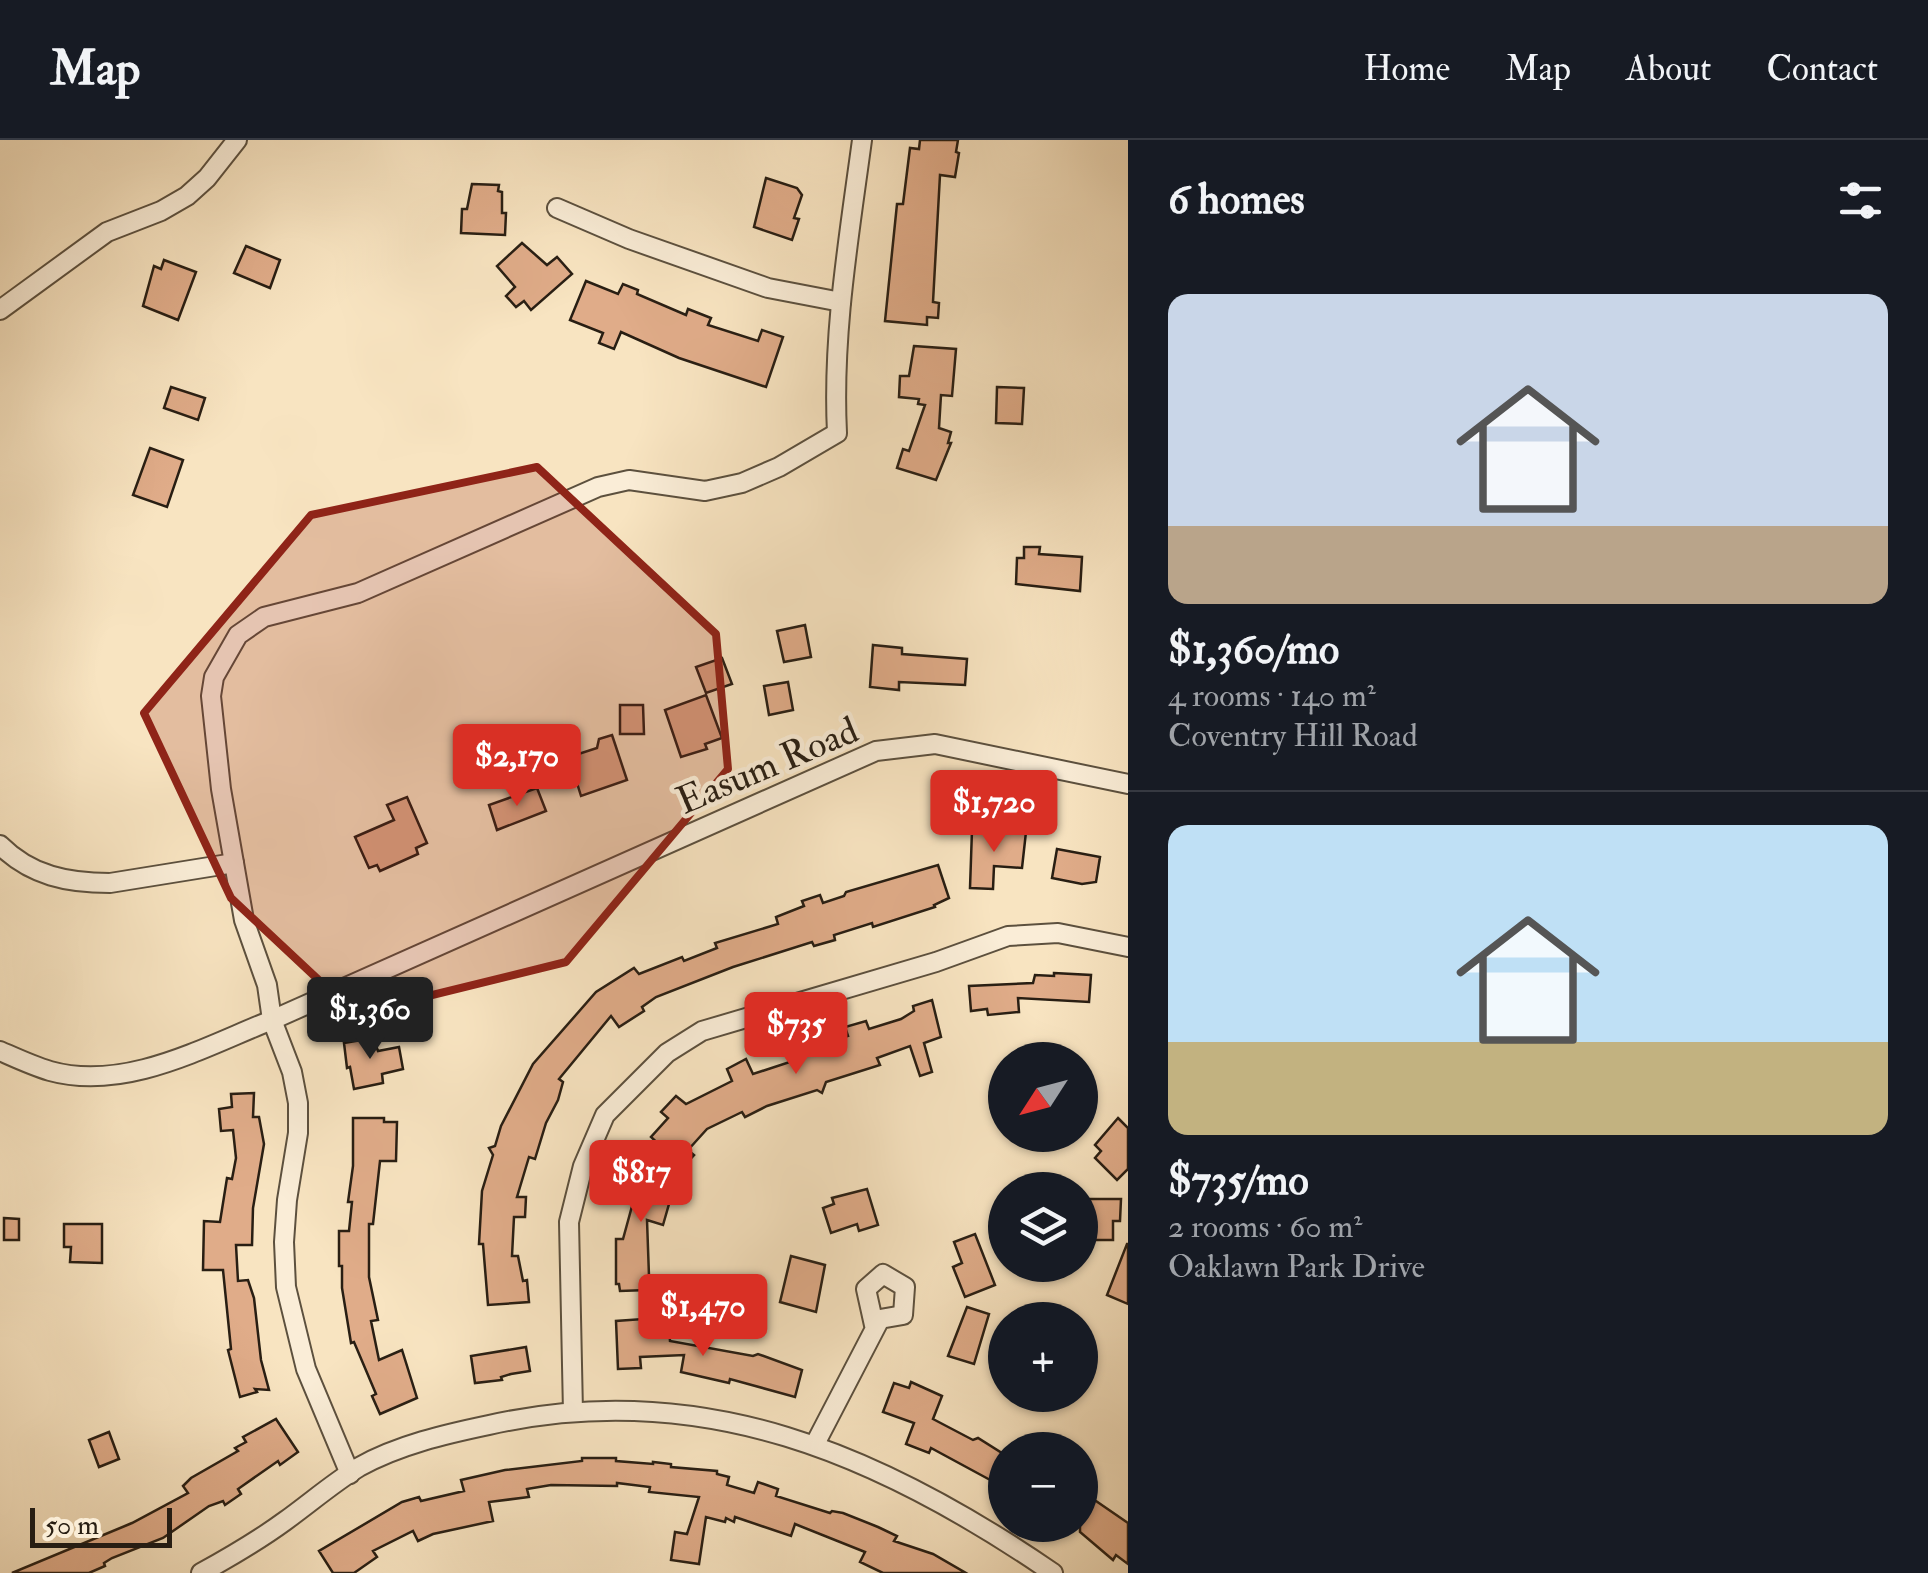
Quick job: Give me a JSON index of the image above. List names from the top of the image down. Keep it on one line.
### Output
{"streets":{"street":["Easum Road"]},"scale_bar":"50 m","north":"bottom left","page":{"header":"Map","nav":["Home","Map","About","Contact"],"heading":"6 homes","list":[{"name":"$1,360/mo","note":"4 rooms · 140 m² · Coventry Hill Road"},{"name":"$735/mo","note":"2 rooms · 60 m² · Oaklawn Park Drive"}],"price":["$2,170","$1,720","$1,360","$735","$817","$1,470"],"map_buttons":["+","−"],"scale":"50 m"}}
